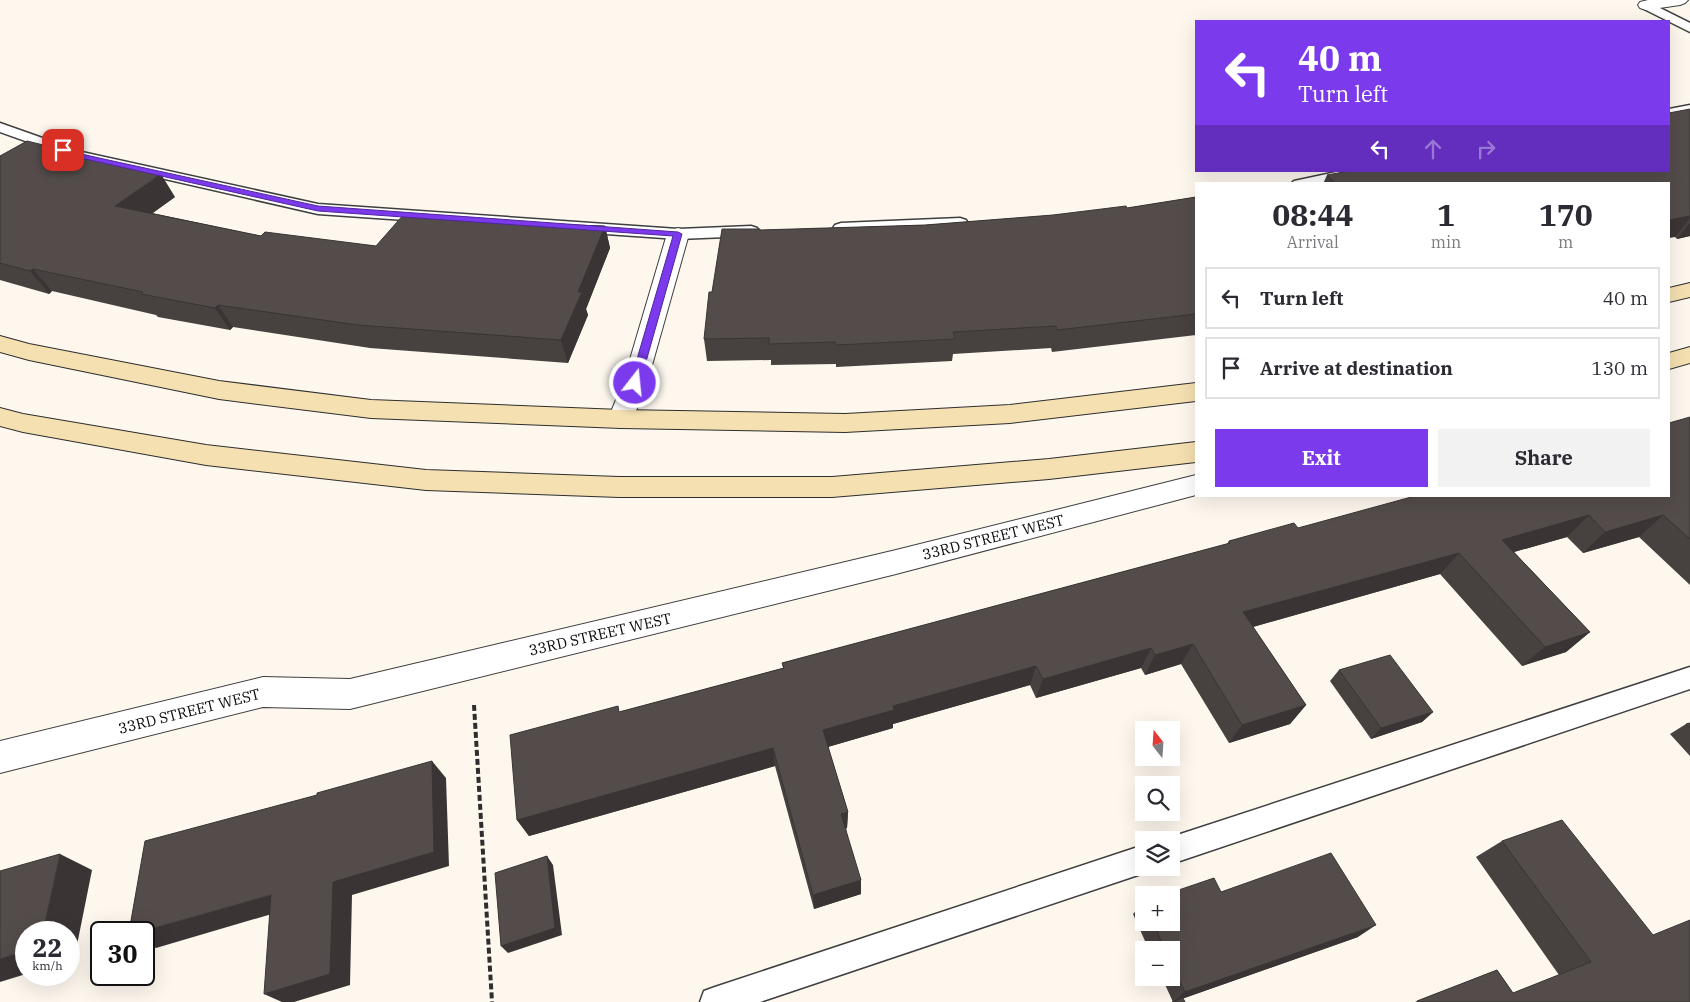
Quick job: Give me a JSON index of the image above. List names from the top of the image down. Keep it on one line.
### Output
{"streets":{"street":["33RD STREET WEST"]},"north":"top","page":{"turn":["40 m","Turn left"],"eta":["08:44","Arrival","1","min","170","m"],"list":[{"name":"Turn left","value":"40 m"},{"name":"Arrive at destination","value":"130 m"}],"buttons":["Exit","Share"],"map_buttons":["+","−"],"speed":"22 km/h","limit":"30"}}
